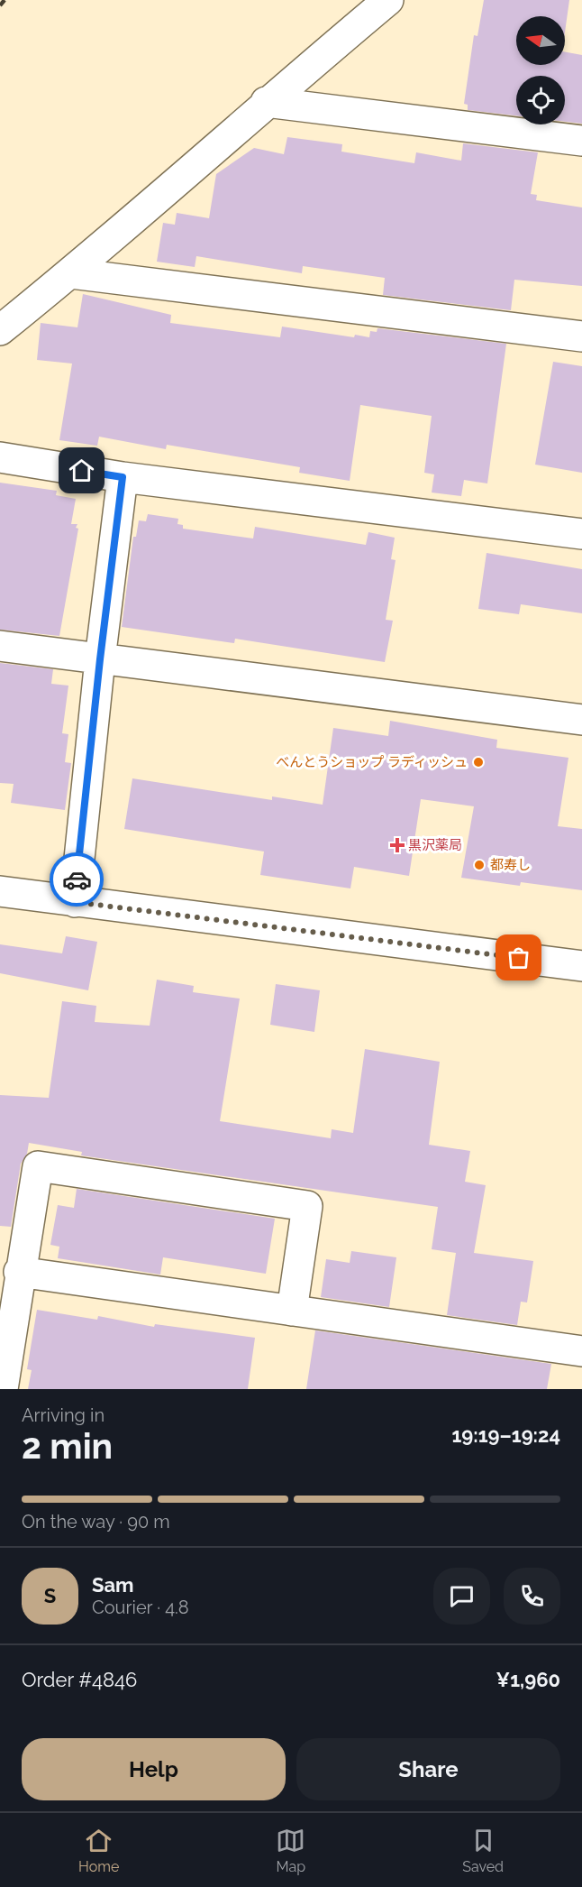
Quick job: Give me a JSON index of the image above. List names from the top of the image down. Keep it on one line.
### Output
{"places":{"other":["べんとうショップ ラディッシュ","都寿し"],"health":["黒沢薬局"]},"north":"left","page":{"heading":["2 min","Arriving in","19:19–19:24"],"panel":["Sam","Courier · 4.8","Order #4846","¥1,960"],"bar":"On the way · 90 m","round":"S","buttons":["Help","Share"],"tabs":["Home","Map","Saved"]}}
